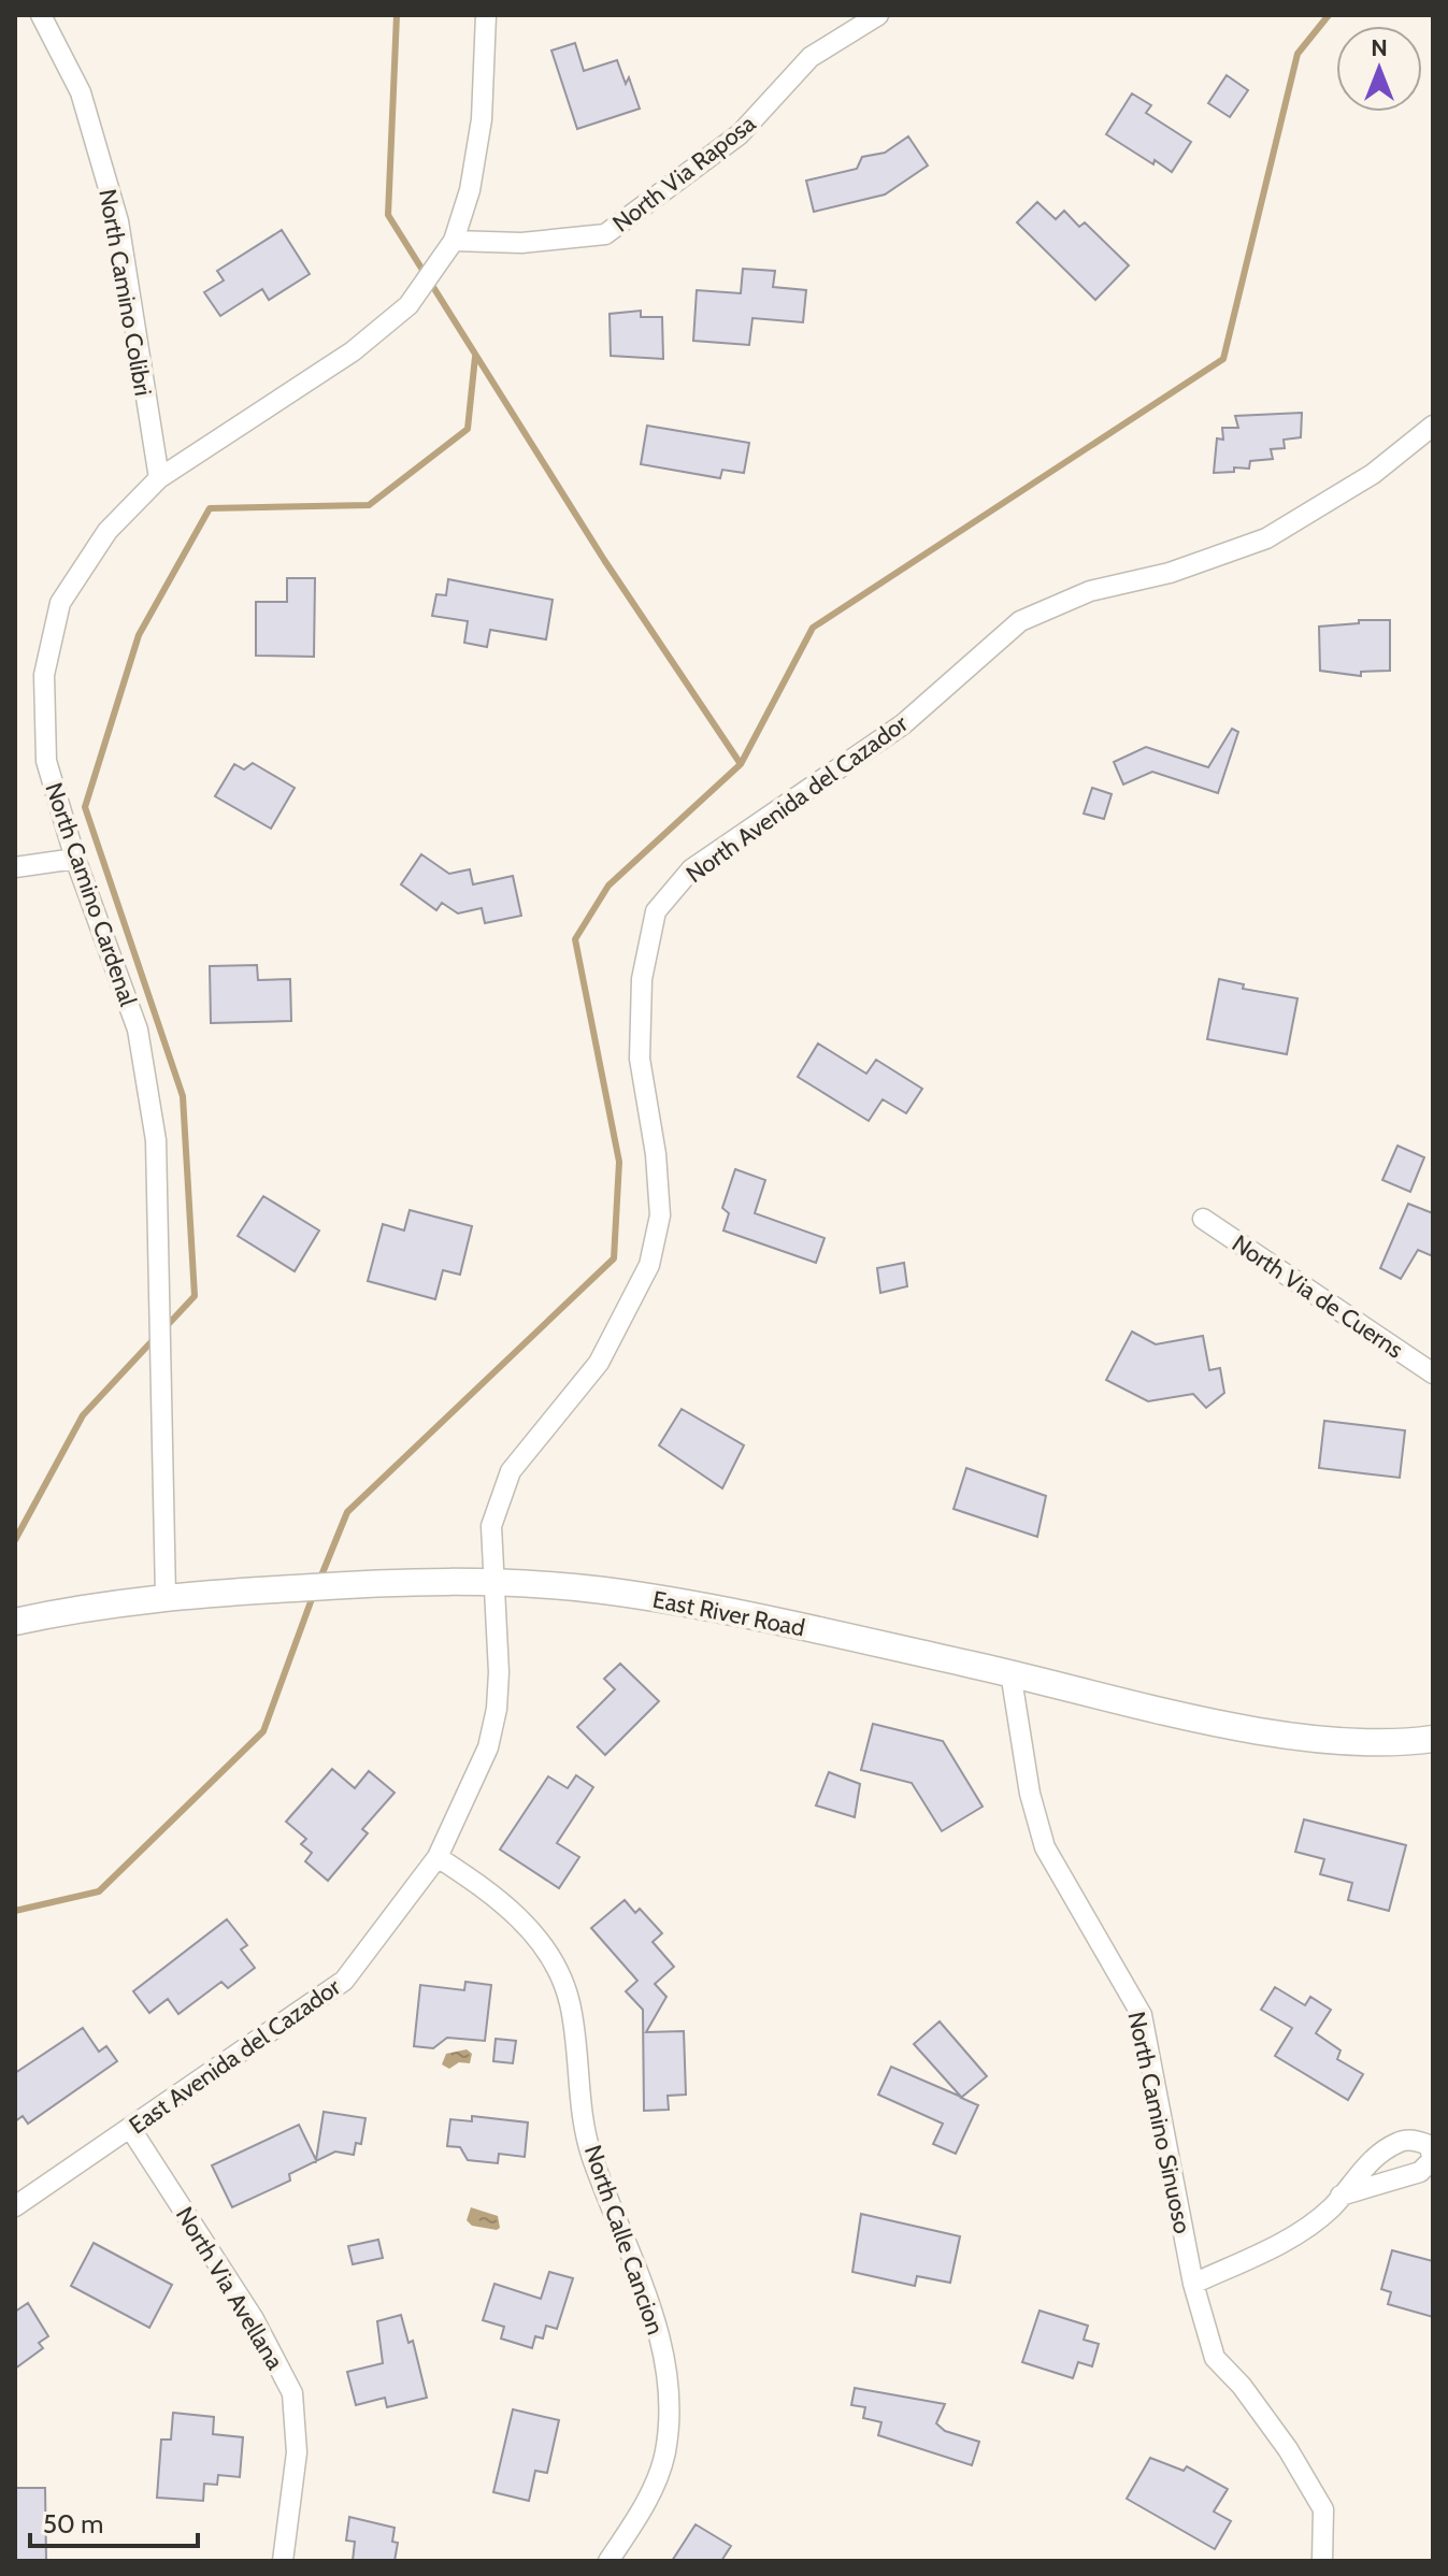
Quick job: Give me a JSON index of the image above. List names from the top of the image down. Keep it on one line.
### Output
{"streets":{"street":["North Via Raposa","North Camino Colibri","North Avenida del Cazador","North Camino Cardenal","North Via de Cuerns","East River Road","East Avenida del Cazador","North Camino Sinuoso","North Calle Cancion","North Via Avellana"]},"crossings":[["North Via Raposa","North Camino Cardenal"],["North Camino Colibri","North Camino Cardenal"],["North Avenida del Cazador","East River Road"],["North Avenida del Cazador","East Avenida del Cazador"],["North Camino Cardenal","East River Road"],["East River Road","East Avenida del Cazador"],["East River Road","North Camino Sinuoso"],["East Avenida del Cazador","North Calle Cancion"],["East Avenida del Cazador","North Via Avellana"]],"scale_bar":"50 m","north":"top"}
